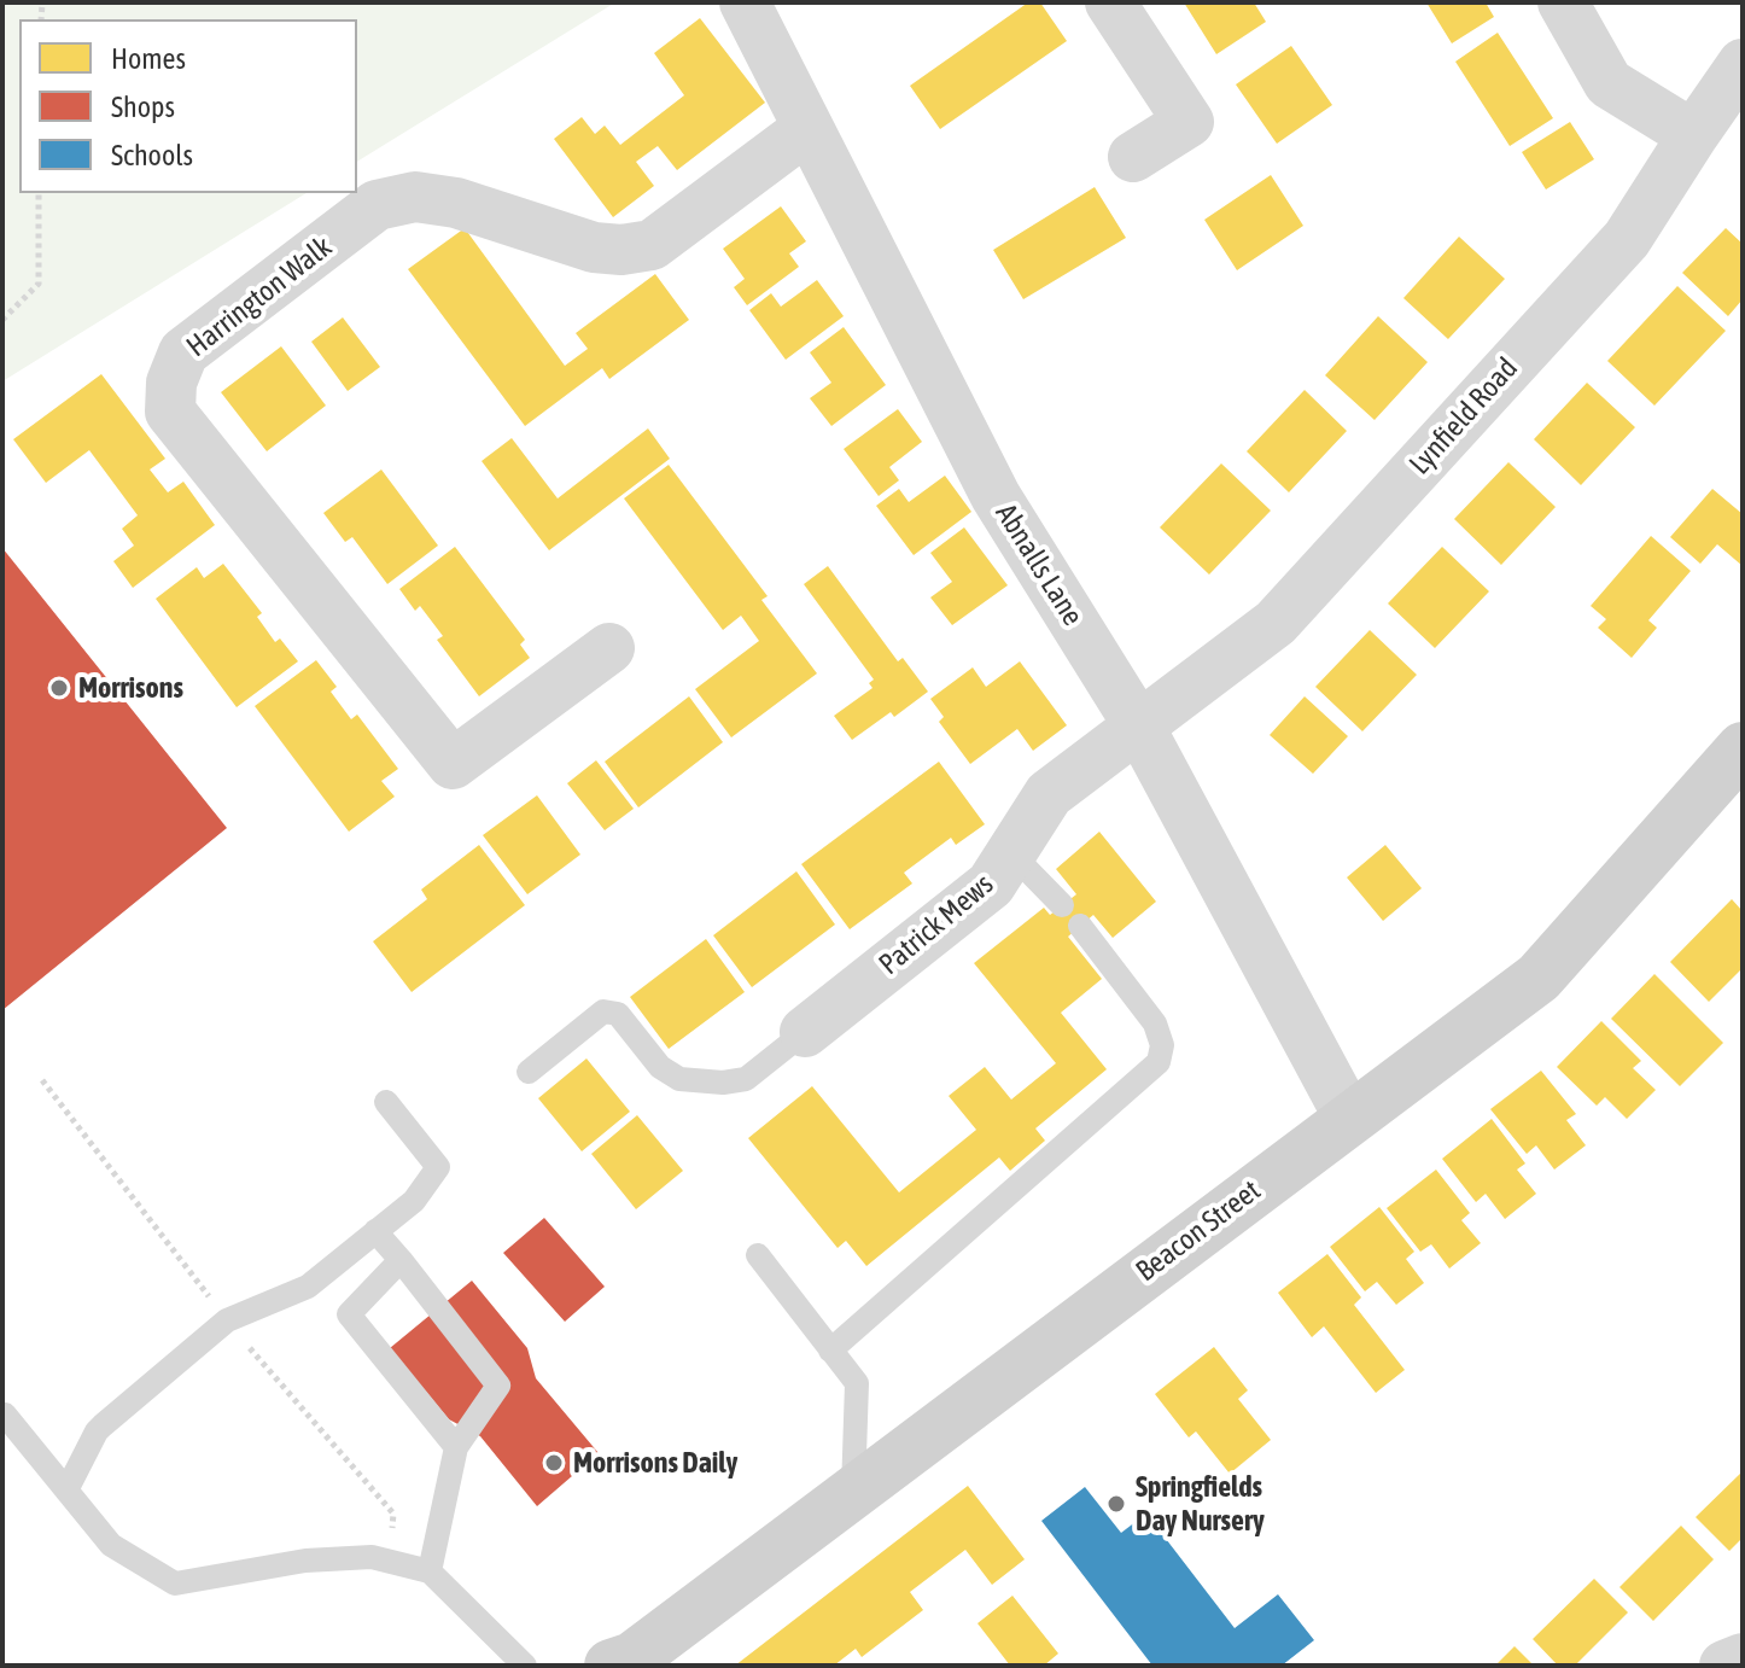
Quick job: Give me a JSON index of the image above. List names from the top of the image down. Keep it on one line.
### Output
{"streets":{"street":["Harrington Walk","Lynfield Road","Abnalls Lane","Patrick Mews","Beacon Street"]},"crossings":[["Harrington Walk","Abnalls Lane"],["Lynfield Road","Abnalls Lane"],["Lynfield Road","Patrick Mews"],["Abnalls Lane","Patrick Mews"],["Abnalls Lane","Beacon Street"]],"places":["Morrisons","Morrisons Daily","Springfields Day Nursery"],"legend":["Homes","Shops","Schools"]}
